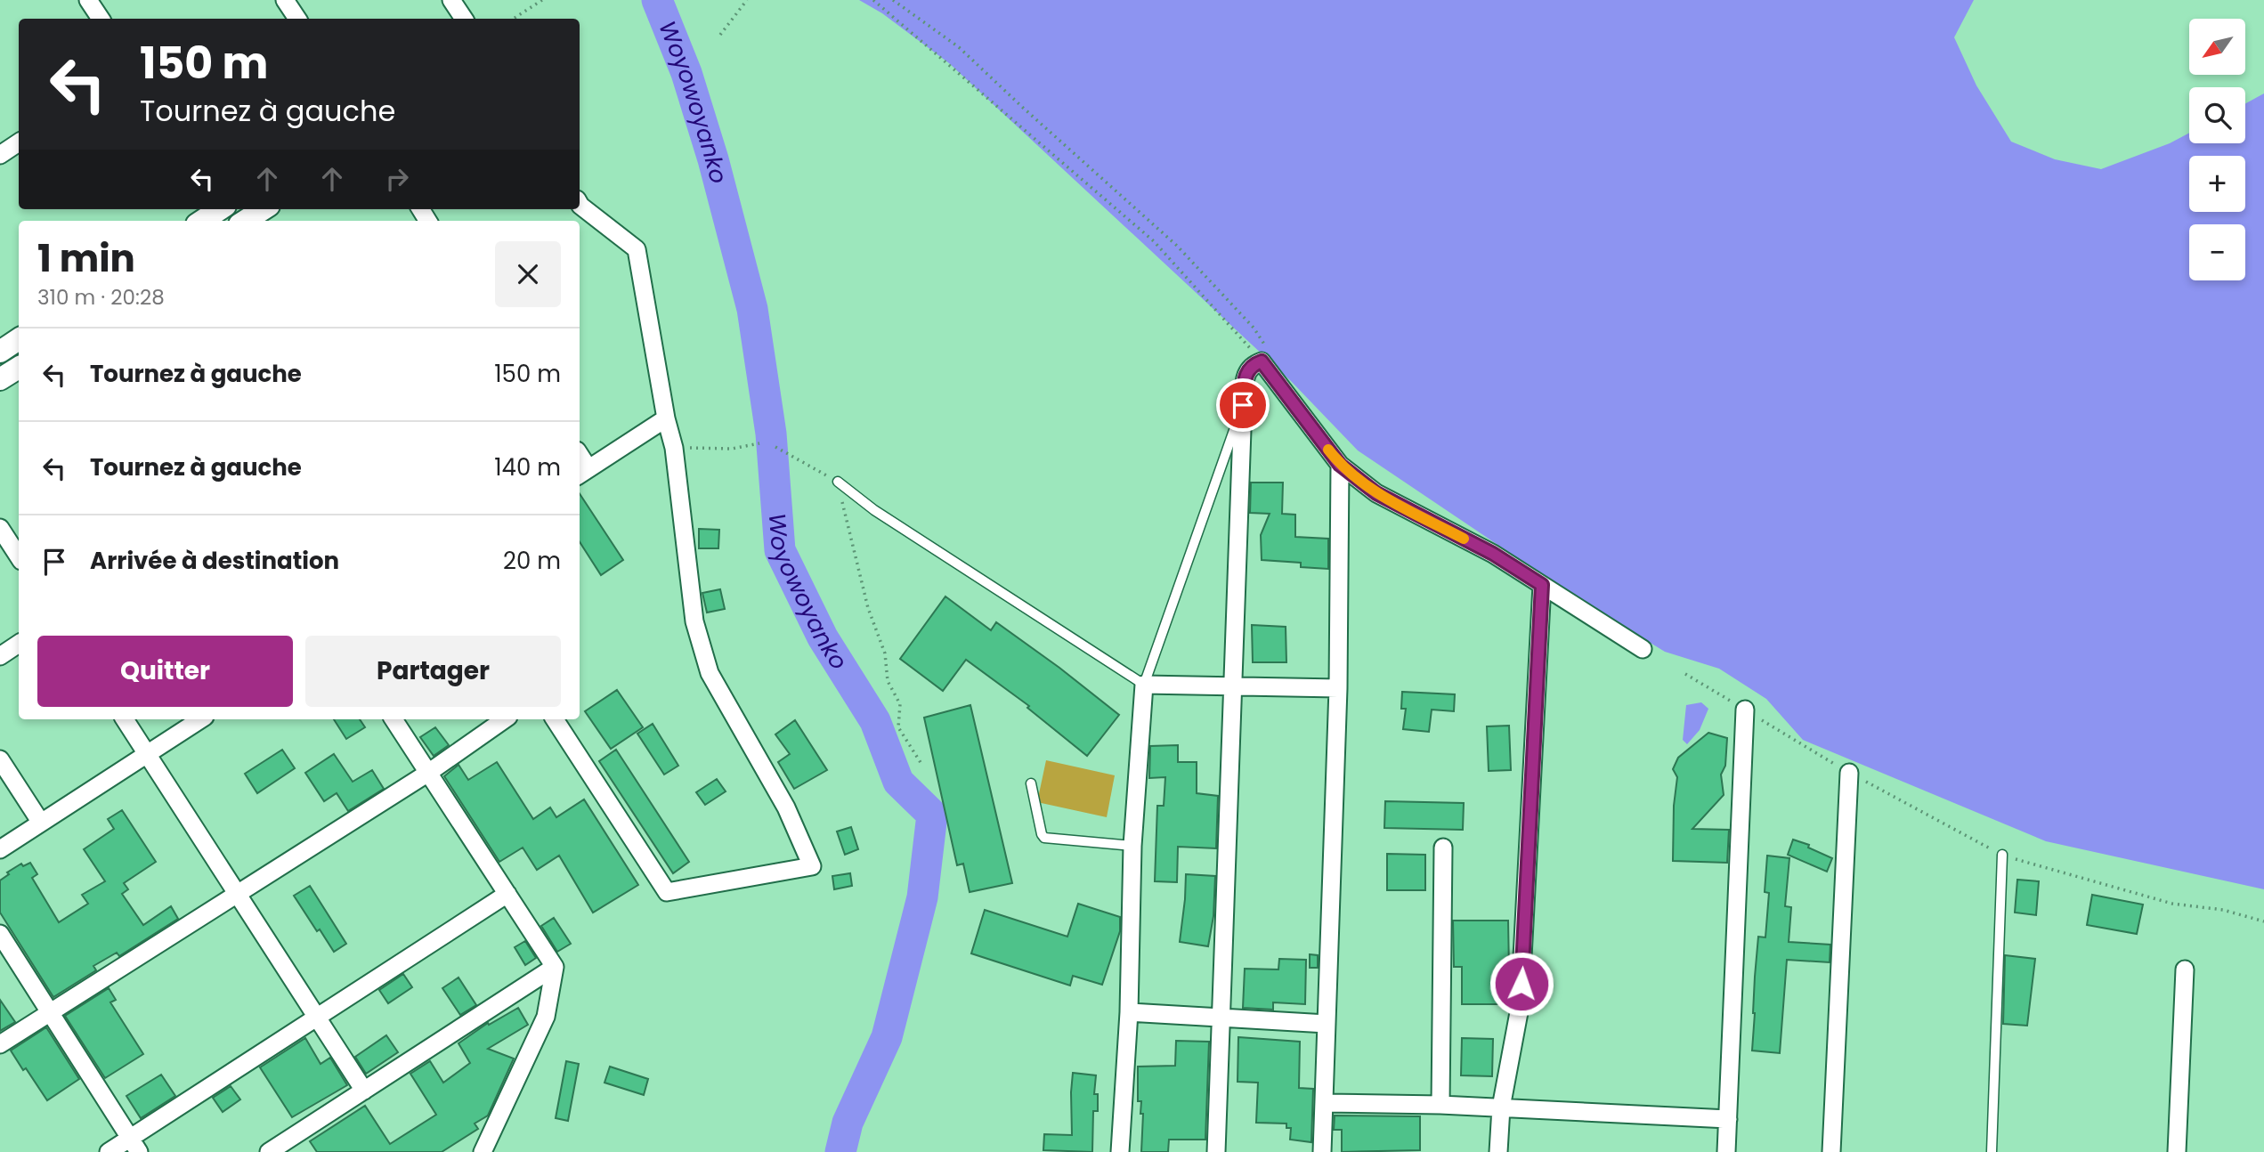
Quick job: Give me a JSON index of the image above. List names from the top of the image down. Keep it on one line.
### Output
{"water":["Woyowoyanko"],"north":"bottom left","page":{"map_buttons":["+","−"],"turn":["150 m","Tournez à gauche"],"heading":["1 min","310 m · 20:28"],"list":[{"name":"Tournez à gauche","value":"150 m"},{"name":"Tournez à gauche","value":"140 m"},{"name":"Arrivée à destination","value":"20 m"}],"buttons":["Quitter","Partager"]}}
